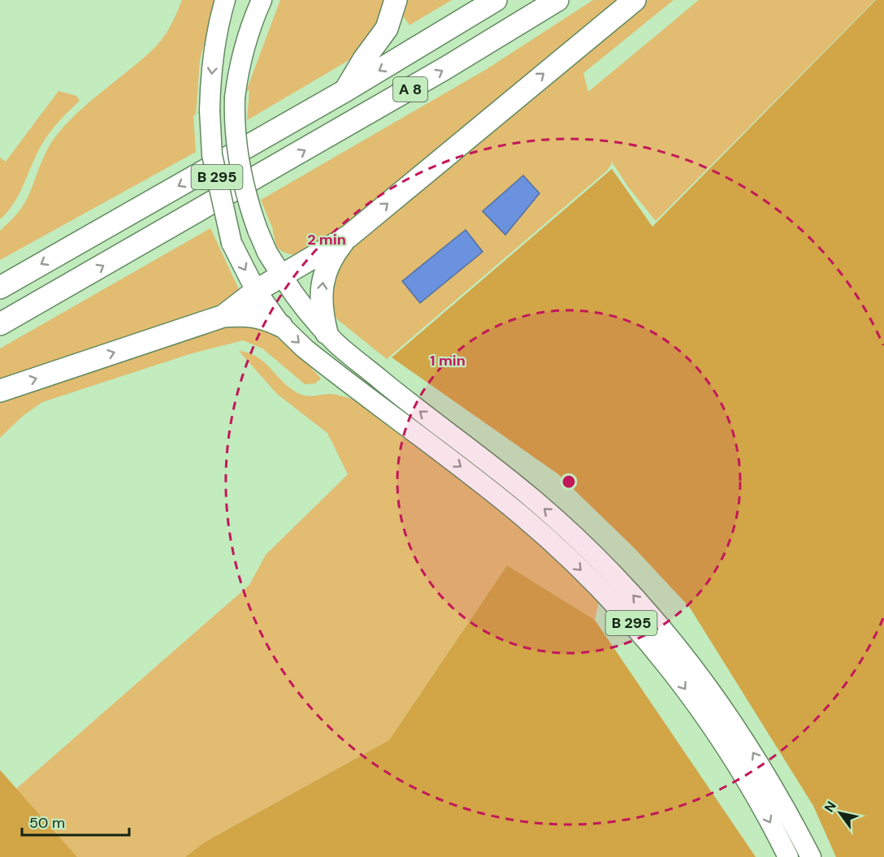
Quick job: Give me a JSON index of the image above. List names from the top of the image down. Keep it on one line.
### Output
{"streets":{"highway":["A 8"],"main road":["B 295"]},"scale_bar":"50 m","north":"top left","rings":["2 min","1 min"]}
